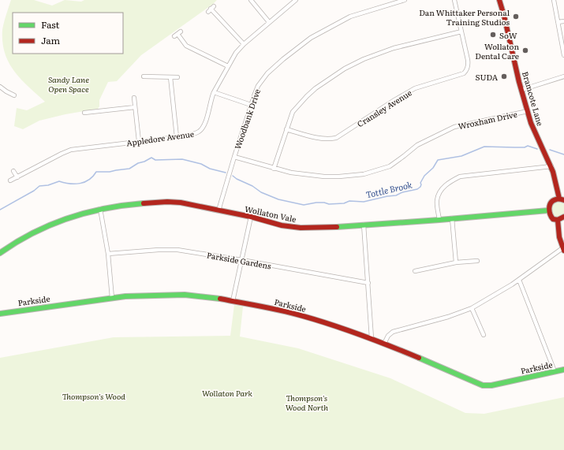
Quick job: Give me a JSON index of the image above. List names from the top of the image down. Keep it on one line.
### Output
{"streets":{"street":["Bramcote Lane","Cransley Avenue","Woodbank Drive","Wroxham Drive","Appledore Avenue","Wollaton Vale","Parkside Gardens","Parkside"]},"crossings":[["Bramcote Lane","Wroxham Drive"],["Woodbank Drive","Wroxham Drive"],["Woodbank Drive","Wollaton Vale"]],"water":["Tottle Brook"],"parks":["Sandy Lane Open Space","Wollaton Park","Thompson's Wood","Thompson's Wood North"],"places":["Dan Whittaker Personal Training Studios","SoW","Wollaton Dental Care","SUDA"],"legend":["Fast","Jam"]}
